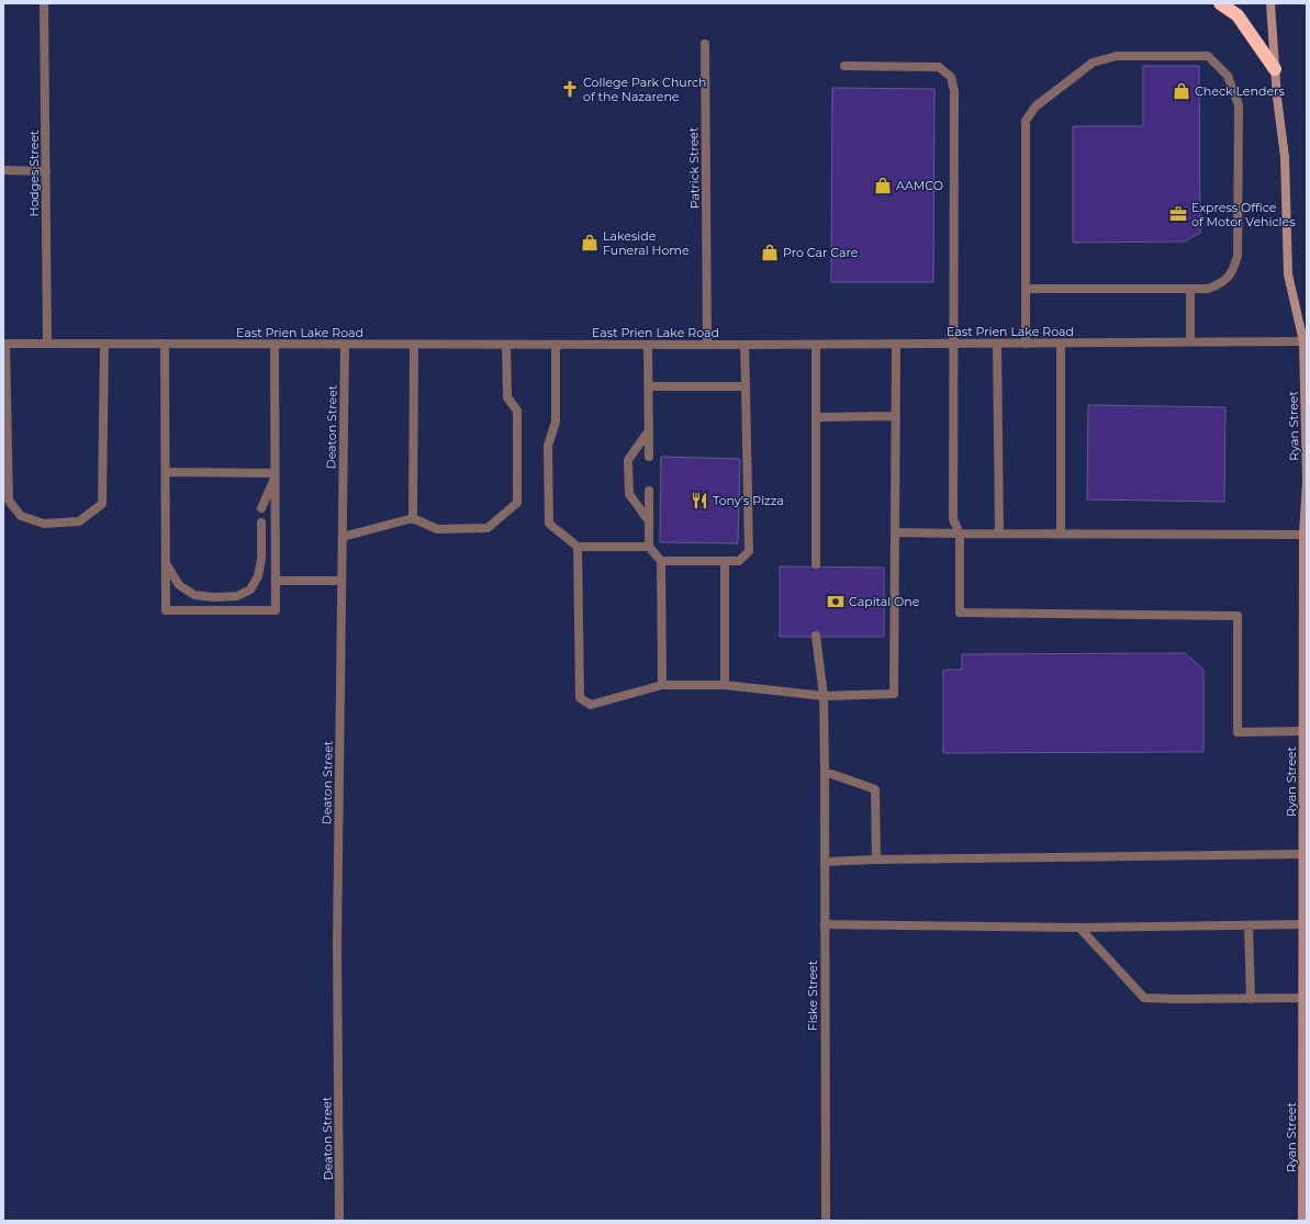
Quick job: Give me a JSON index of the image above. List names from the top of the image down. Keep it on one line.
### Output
{"streets":{"main road":["Ryan Street"],"street":["Patrick Street","Hodges Street","East Prien Lake Road","Deaton Street","Fiske Street"]},"crossings":[["Patrick Street","East Prien Lake Road"],["Hodges Street","East Prien Lake Road"],["East Prien Lake Road","Ryan Street"],["East Prien Lake Road","Deaton Street"]],"places":{"church":["College Park Church of the Nazarene"],"shop":["Check Lenders","AAMCO","Lakeside Funeral Home","Pro Car Care"],"office":["Express Office of Motor Vehicles"],"restaurant":["Tony's Pizza"],"bank":["Capital One"]}}
